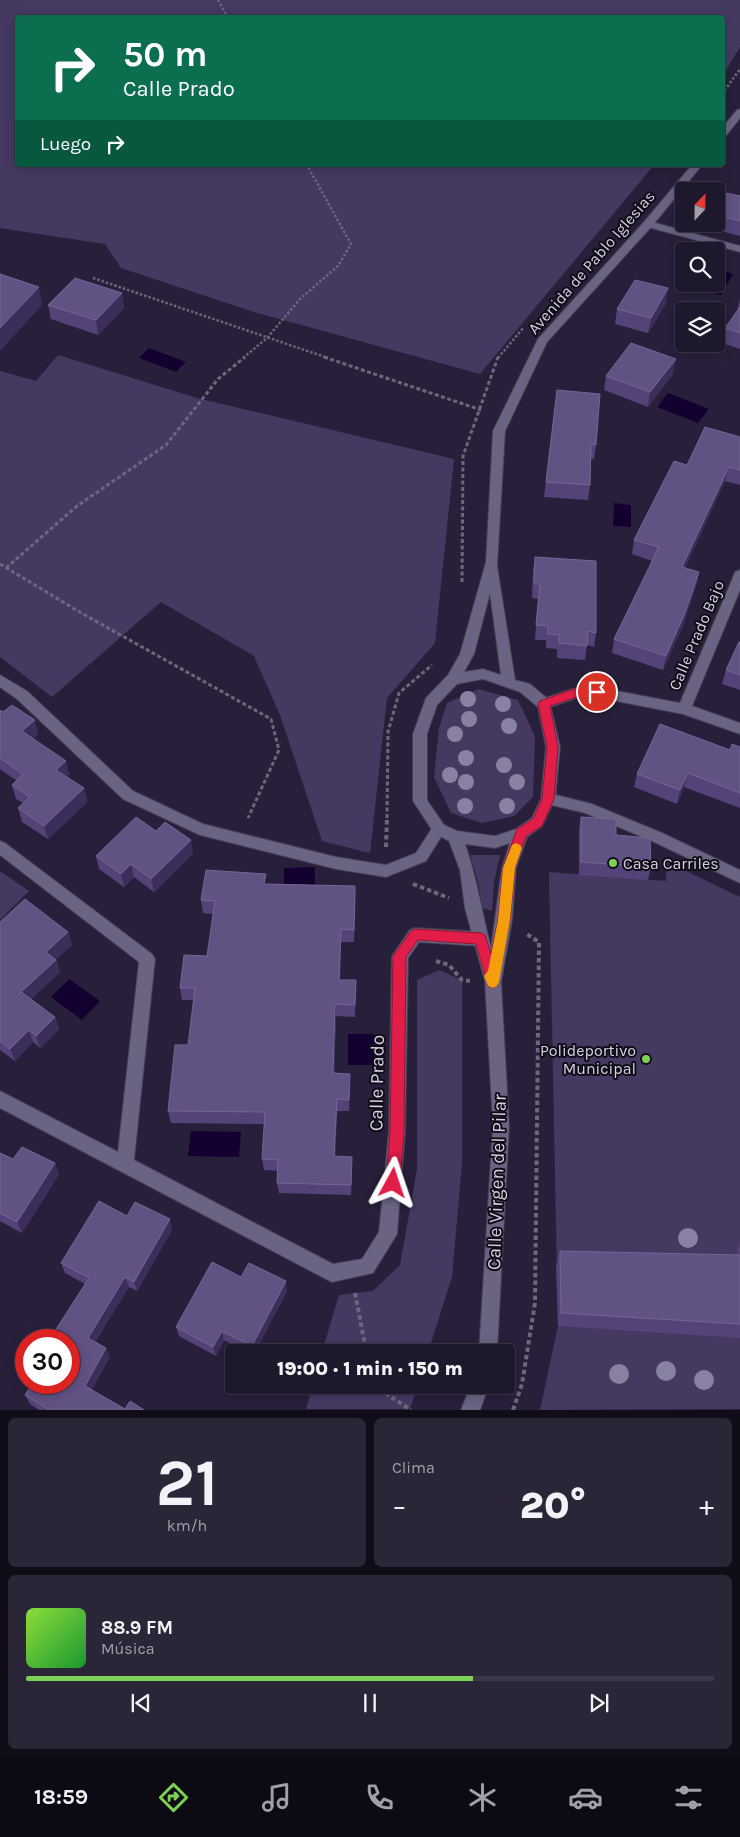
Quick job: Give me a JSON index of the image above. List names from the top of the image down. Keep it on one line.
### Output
{"streets":{"main road":["Avenida de Pablo Iglesias","Calle Prado Bajo","Calle Prado","Calle Virgen del Pilar"]},"crossings":[["Avenida de Pablo Iglesias","Calle Virgen del Pilar"],["Calle Prado","Calle Virgen del Pilar"]],"places":["Casa Carriles","Polideportivo Municipal"],"north":"top","page":{"turn":["50 m","Calle Prado"],"then":"Luego","limit":"30","trip":"19:00 · 1 min · 150 m","tile":[["21","km/h"],"Clima"],"heat":["−","20°","+"],"song":["88.9 FM","Música"],"tabs":"18:59"}}
